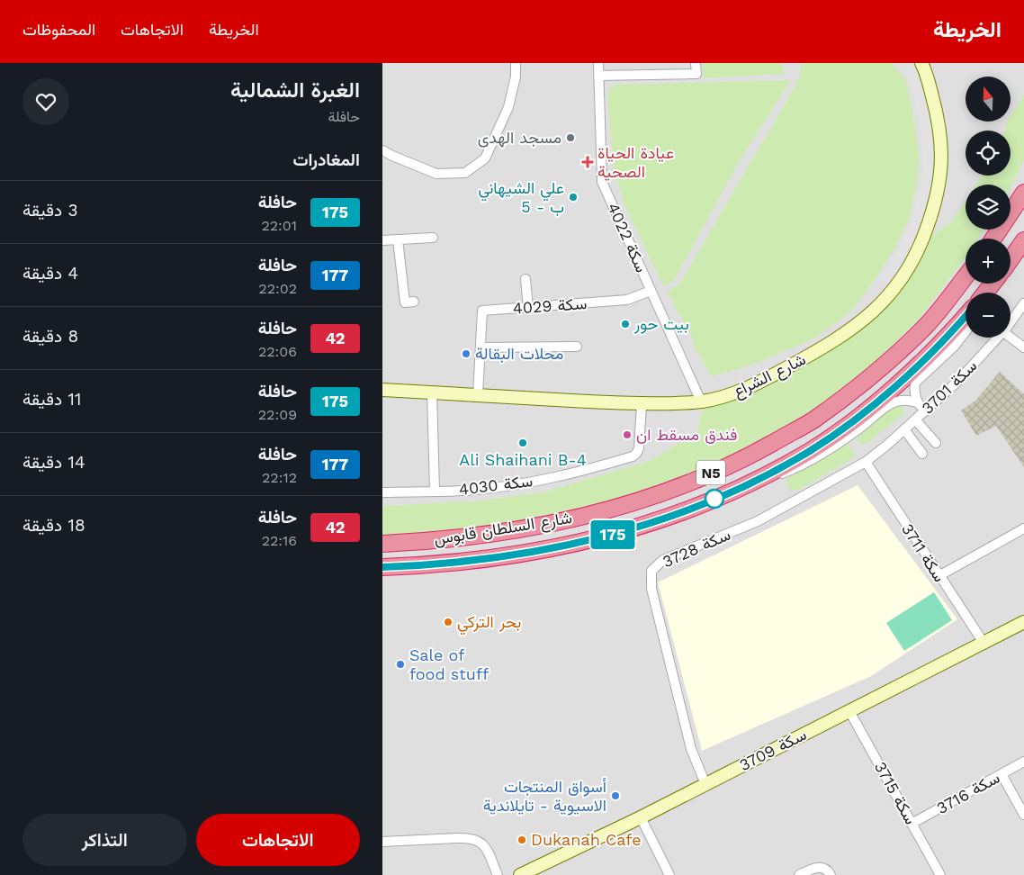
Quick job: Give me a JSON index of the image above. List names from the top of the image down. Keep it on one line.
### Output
{"streets":{"highway":["N5","شارع السلطان قابوس"],"street":["سكة 4022","سكة 4029","شارع الشراع","سكة 3701","سكة 4030","سكة 3728","سكة 3711","سكة 3709","سكة 3715","سكة 3716"]},"crossings":[["سكة 4022","سكة 4029"],["سكة 4022","شارع الشراع"],["سكة 4029","شارع الشراع"],["شارع الشراع","سكة 4030"],["سكة 3701","سكة 3728"],["سكة 3701","سكة 3711"],["سكة 3728","سكة 3711"],["سكة 3728","سكة 3709"],["سكة 3711","سكة 3709"],["سكة 3709","سكة 3715"],["سكة 3715","سكة 3716"]],"places":{"other":["مسجد الهدى","علي الشيهاني ب - 5","بيت حور","محلات البقالة","فندق مسقط ان","Ali Shaihani B-4","بحر التركي","Sale of food stuff","أسواق المنتجات الاسيوية - تايلاندية","Dukanah Cafe"],"health":["عيادة الحياة الصحية"]},"lines":["bus line 175"],"north":"top","page":{"header":"الخريطة","nav":["الخريطة","الاتجاهات","المحفوظات"],"on_map":"175","heading":[["الغبرة الشمالية","حافلة"],"المغادرات"],"map_buttons":["+","−"],"list":[{"mark":"175","name":"حافلة","note":"22:01","value":"3 دقيقة"},{"mark":"177","name":"حافلة","note":"22:02","value":"4 دقيقة"},{"mark":"42","name":"حافلة","note":"22:06","value":"8 دقيقة"},{"mark":"175","name":"حافلة","note":"22:09","value":"11 دقيقة"},{"mark":"177","name":"حافلة","note":"22:12","value":"14 دقيقة"},{"mark":"42","name":"حافلة","note":"22:16","value":"18 دقيقة"}],"buttons":["الاتجاهات","التذاكر"]}}
